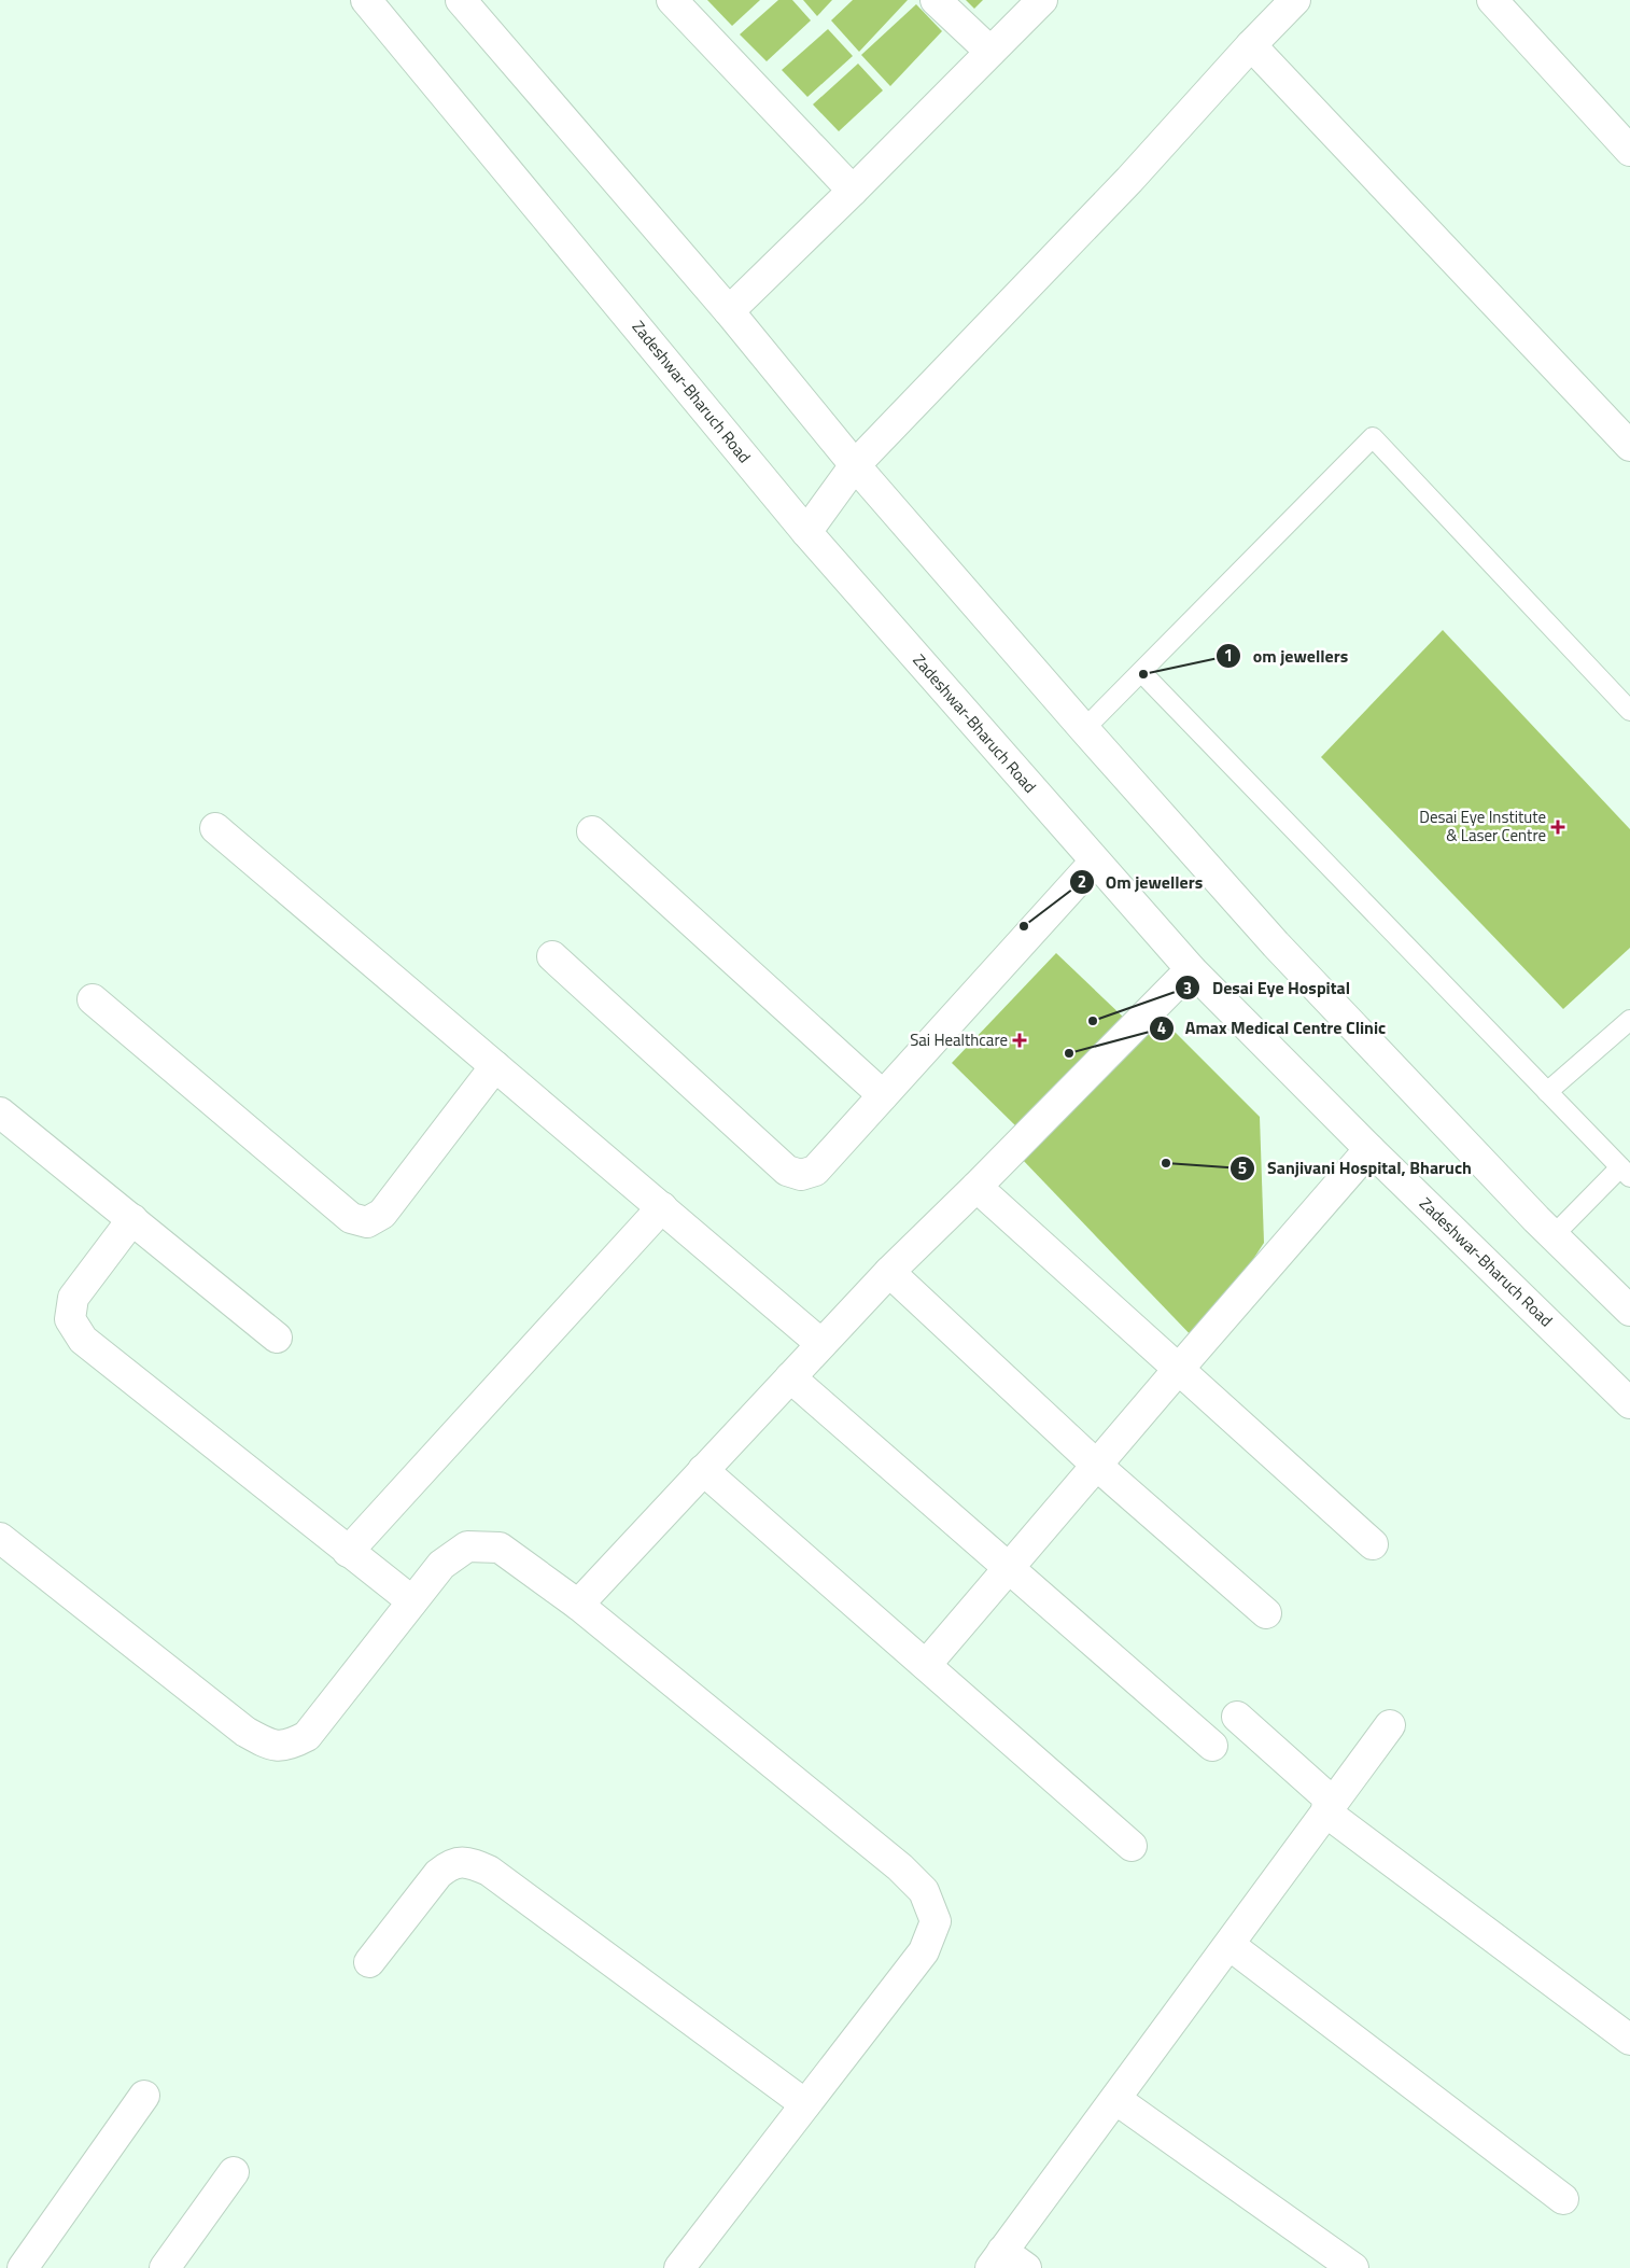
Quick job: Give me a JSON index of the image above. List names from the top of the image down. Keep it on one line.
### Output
{"streets":{"street":["Zadeshwar-Bharuch Road"]},"places":{"other":["om jewellers","Om jewellers","Desai Eye Hospital","Amax Medical Centre Clinic","Sanjivani Hospital, Bharuch"],"health":["Desai Eye Institute & Laser Centre","Sai Healthcare"]}}
